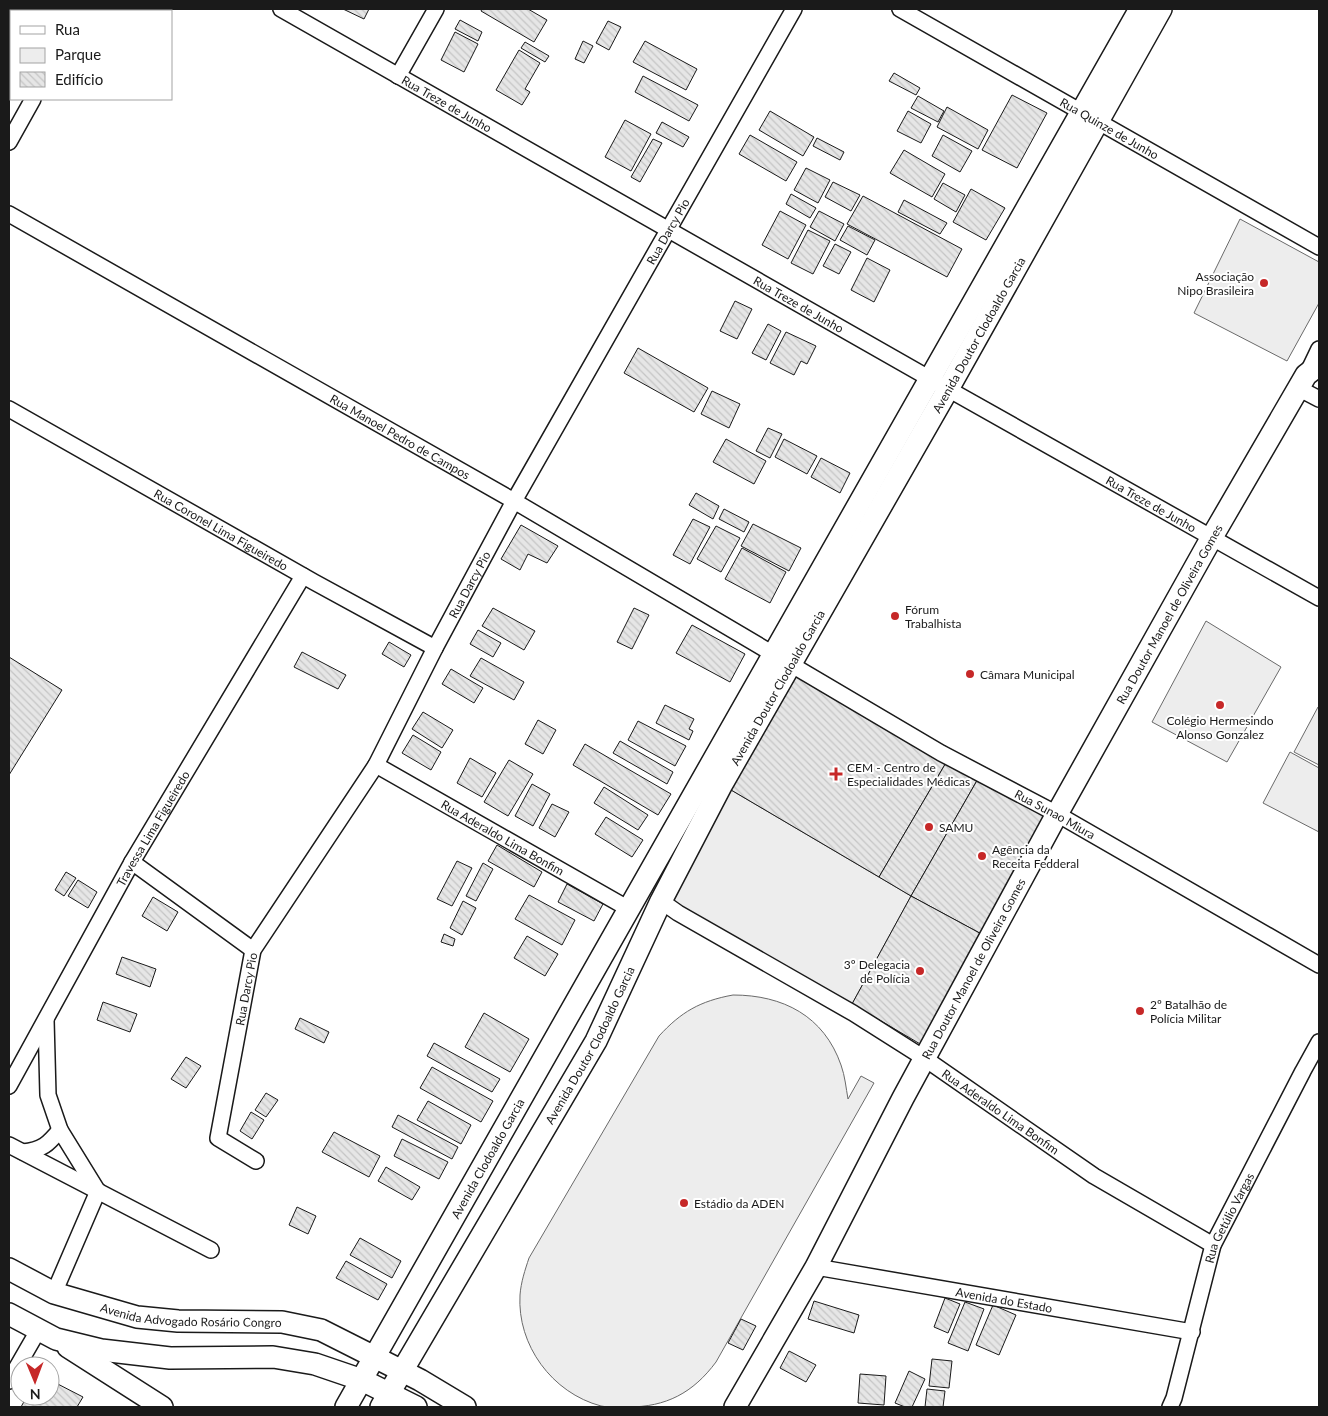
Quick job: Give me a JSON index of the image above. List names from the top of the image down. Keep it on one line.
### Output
{"streets":{"main road":["Avenida Doutor Clodoaldo Garcia","Rua Doutor Manoel de Oliveira Gomes","Avenida Clodoaldo Garcia","Avenida Advogado Rosário Congro"],"street":["Rua Treze de Junho","Rua Quinze de Junho","Rua Darcy Pio","Rua Manoel Pedro de Campos","Rua Coronel Lima Figueiredo","Rua Sunao Miura","Travessa Lima Figueiredo","Rua Aderaldo Lima Bonfim","Rua Getúlio Vargas","Avenida do Estado"]},"crossings":[["Rua Treze de Junho","Rua Darcy Pio"],["Rua Treze de Junho","Avenida Doutor Clodoaldo Garcia"],["Rua Treze de Junho","Rua Doutor Manoel de Oliveira Gomes"],["Rua Quinze de Junho","Avenida Doutor Clodoaldo Garcia"],["Rua Darcy Pio","Rua Manoel Pedro de Campos"],["Rua Darcy Pio","Rua Coronel Lima Figueiredo"],["Rua Darcy Pio","Rua Aderaldo Lima Bonfim"],["Avenida Doutor Clodoaldo Garcia","Rua Manoel Pedro de Campos"],["Avenida Doutor Clodoaldo Garcia","Rua Sunao Miura"],["Avenida Doutor Clodoaldo Garcia","Rua Aderaldo Lima Bonfim"],["Avenida Doutor Clodoaldo Garcia","Avenida Clodoaldo Garcia"],["Avenida Doutor Clodoaldo Garcia","Avenida Advogado Rosário Congro"],["Rua Manoel Pedro de Campos","Rua Sunao Miura"],["Rua Coronel Lima Figueiredo","Travessa Lima Figueiredo"],["Rua Doutor Manoel de Oliveira Gomes","Rua Sunao Miura"],["Rua Doutor Manoel de Oliveira Gomes","Rua Aderaldo Lima Bonfim"],["Rua Doutor Manoel de Oliveira Gomes","Avenida do Estado"],["Rua Aderaldo Lima Bonfim","Avenida Clodoaldo Garcia"],["Rua Aderaldo Lima Bonfim","Rua Getúlio Vargas"],["Avenida Clodoaldo Garcia","Avenida Advogado Rosário Congro"],["Rua Getúlio Vargas","Avenida do Estado"]],"places":{"other":["Associação Nipo Brasileira","Fórum Trabalhista","Câmara Municipal","Colégio Hermesindo Alonso Gonzalez","SAMU","Agência da Receita Fedderal","3º Delegacia de Polícia","2º Batalhão de Polícia Militar","Estádio da ADEN"],"health":["CEM - Centro de Especialidades Médicas"]},"legend":["Rua","Parque","Edifício"],"north":"bottom"}
